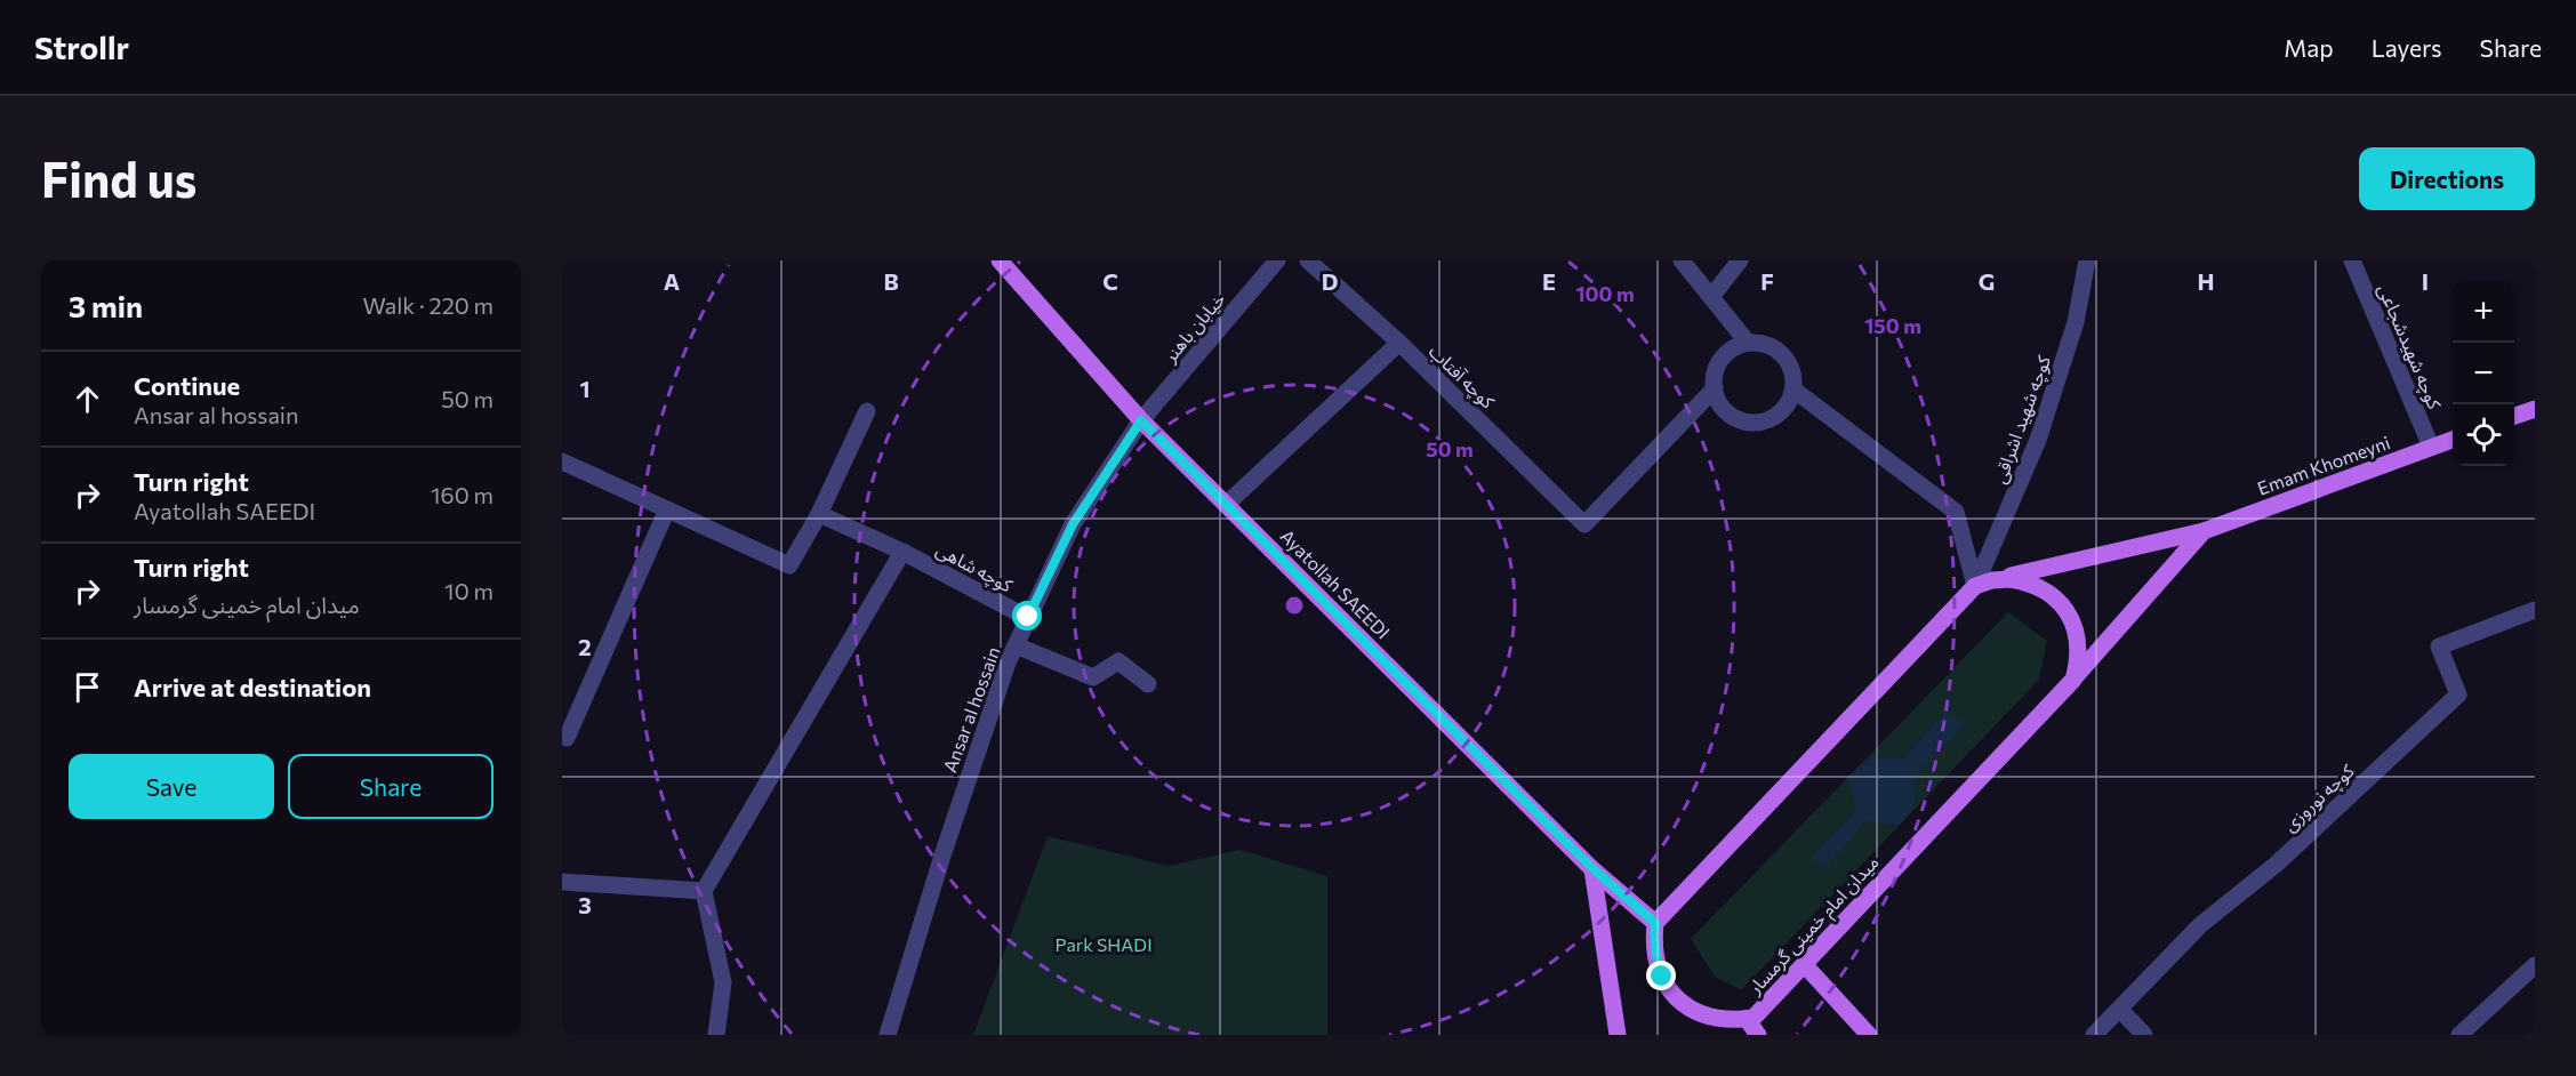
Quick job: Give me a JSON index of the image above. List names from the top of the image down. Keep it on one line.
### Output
{"streets":{"main road":["Emam Khomeyni","Ayatollah SAEEDI","میدان امام خمینی گرمسار"],"street":["خیابان باهنر","کوچه شهیدشجاعی","کوچه آفتاب","کوچه شهید اشراقی","کوچه شاهی","Ansar al hossain","کوچه نوروزی"]},"crossings":[["خیابان باهنر","Ayatollah SAEEDI"],["خیابان باهنر","Ansar al hossain"],["کوچه شهیدشجاعی","Emam Khomeyni"],["کوچه شهید اشراقی","Emam Khomeyni"],["Emam Khomeyni","میدان امام خمینی گرمسار"],["کوچه شاهی","Ansar al hossain"],["Ayatollah SAEEDI","Ansar al hossain"]],"parks":["Park SHADI"],"page":{"header":"Strollr","nav":["Map","Layers","Share"],"buttons":["Directions",["Save","Share"]],"title":"Find us","heading":["3 min","Walk · 220 m"],"map_buttons":["+","−"],"list":[["Continue","Ansar al hossain","50 m"],["Turn right","Ayatollah SAEEDI","160 m"],["Turn right","میدان امام خمینی گرمسار","10 m"],"Arrive at destination"]},"grid":{"columns":["A","B","C","D","E","F","G","H","I"],"rows":["1","2","3"]},"rings":["100 m","150 m","50 m"]}
